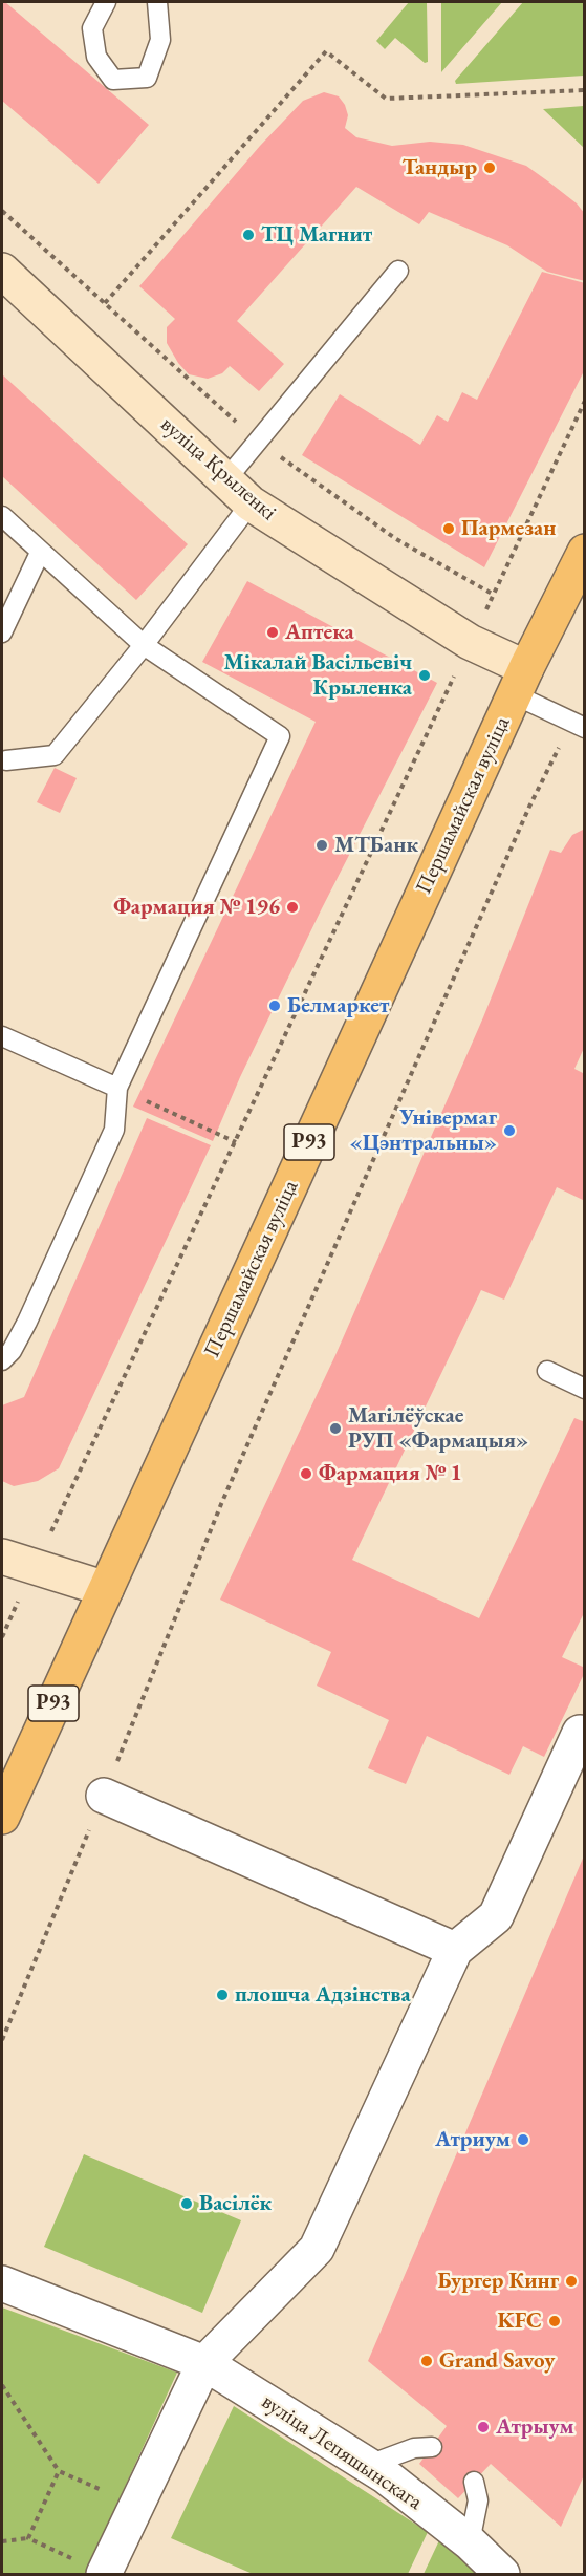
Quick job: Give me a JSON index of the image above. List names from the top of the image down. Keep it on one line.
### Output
{"streets":{"main road":["Першамайская вуліца","Р93"],"street":["вуліца Крыленкі","вуліца Лепяшынскага"]},"crossings":[["вуліца Крыленкі","Першамайская вуліца"]],"places":["Тандыр","ТЦ Магнит","Пармезан","Аптека","Мікалай Васільевіч Крыленка","МТБанк","Фармация № 196","Белмаркет","Універмаг «Цэнтральны»","Магілёўскае РУП «Фармацыя»","Фармация № 1","плошча Адзінства","Атриум","Васілёк","Бургер Кинг","KFC","Grand Savoy","Атрыум"]}
